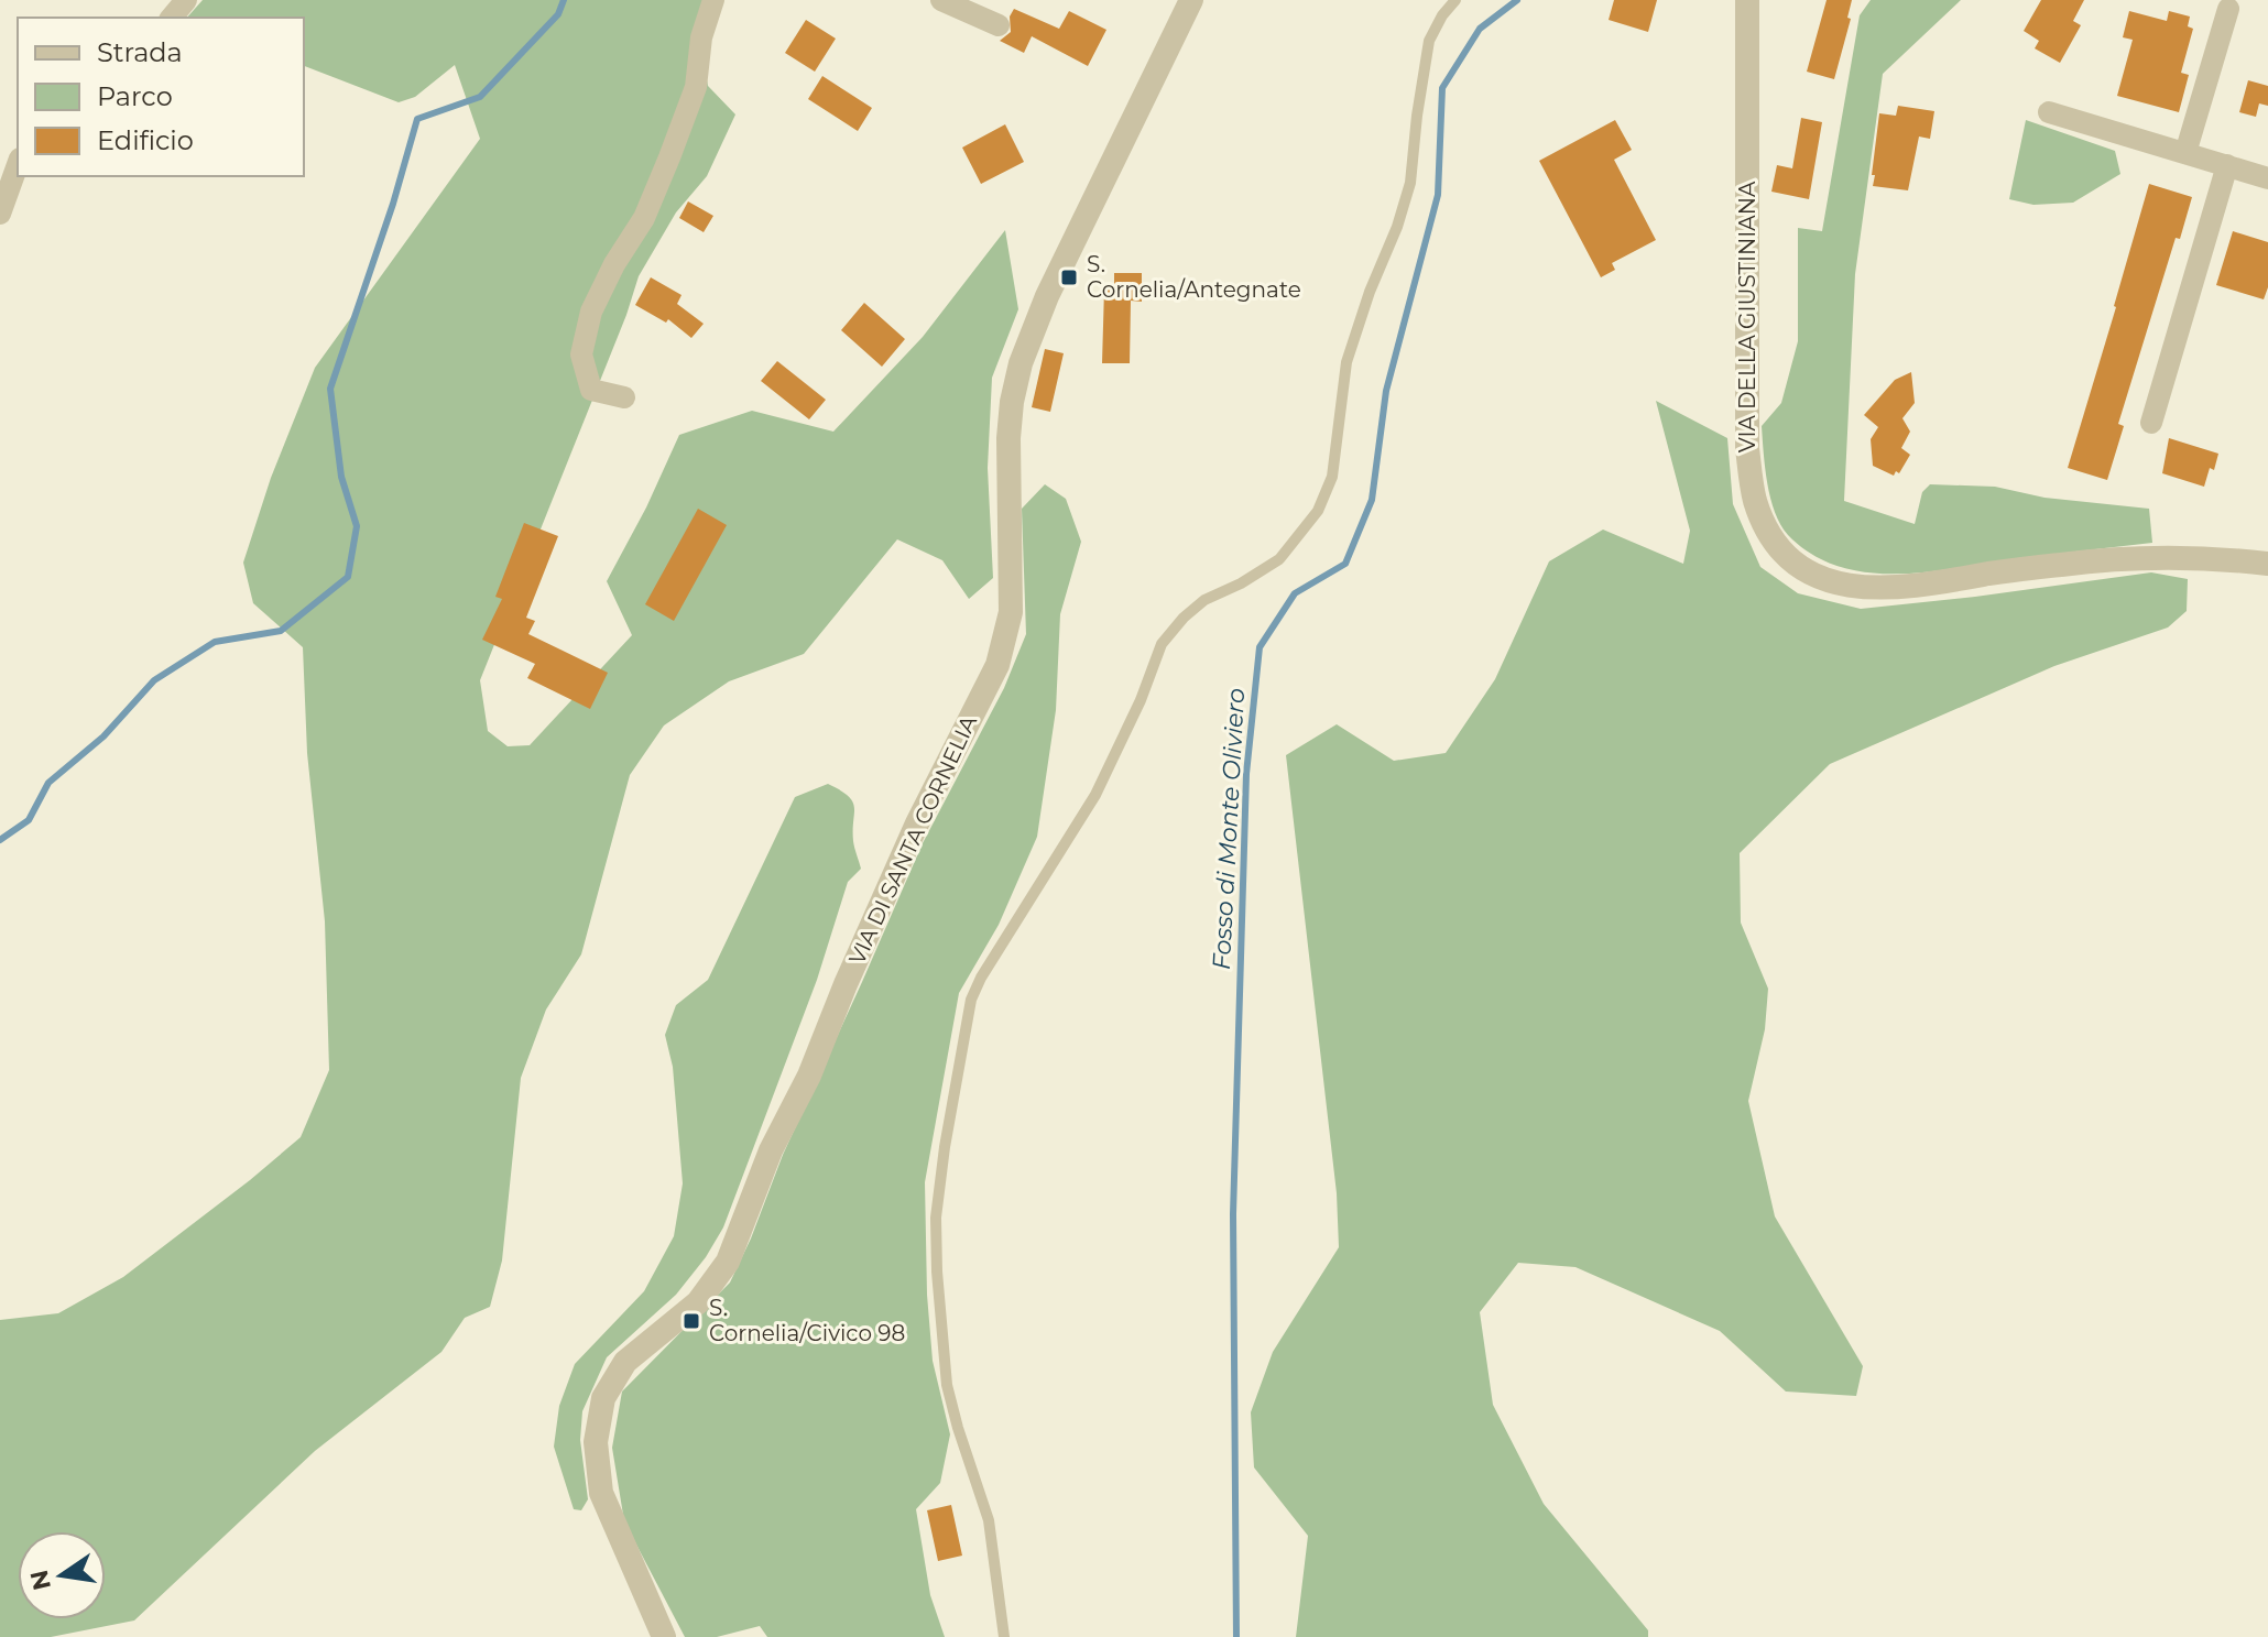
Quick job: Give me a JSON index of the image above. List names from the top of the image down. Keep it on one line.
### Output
{"streets":{"street":["VIA DELLA GIUSTINIANA","VIA DI SANTA CORNELIA"]},"water":["Fosso di Monte Oliviero"],"places":{"transit":["S. Cornelia/Antegnate","S. Cornelia/Civico 98"]},"legend":["Strada","Parco","Edificio"],"north":"left"}
